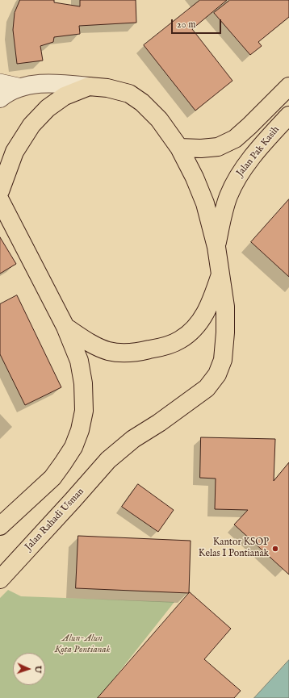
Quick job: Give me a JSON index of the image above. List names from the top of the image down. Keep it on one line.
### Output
{"streets":{"highway":["Jalan Pak Kasih","Jalan Rahadi Usman"]},"crossings":[["Jalan Pak Kasih","Jalan Rahadi Usman"]],"parks":["Alun-Alun Kota Pontianak"],"places":["Kantor KSOP Kelas I Pontianak"],"scale_bar":"20 m","north":"right"}
